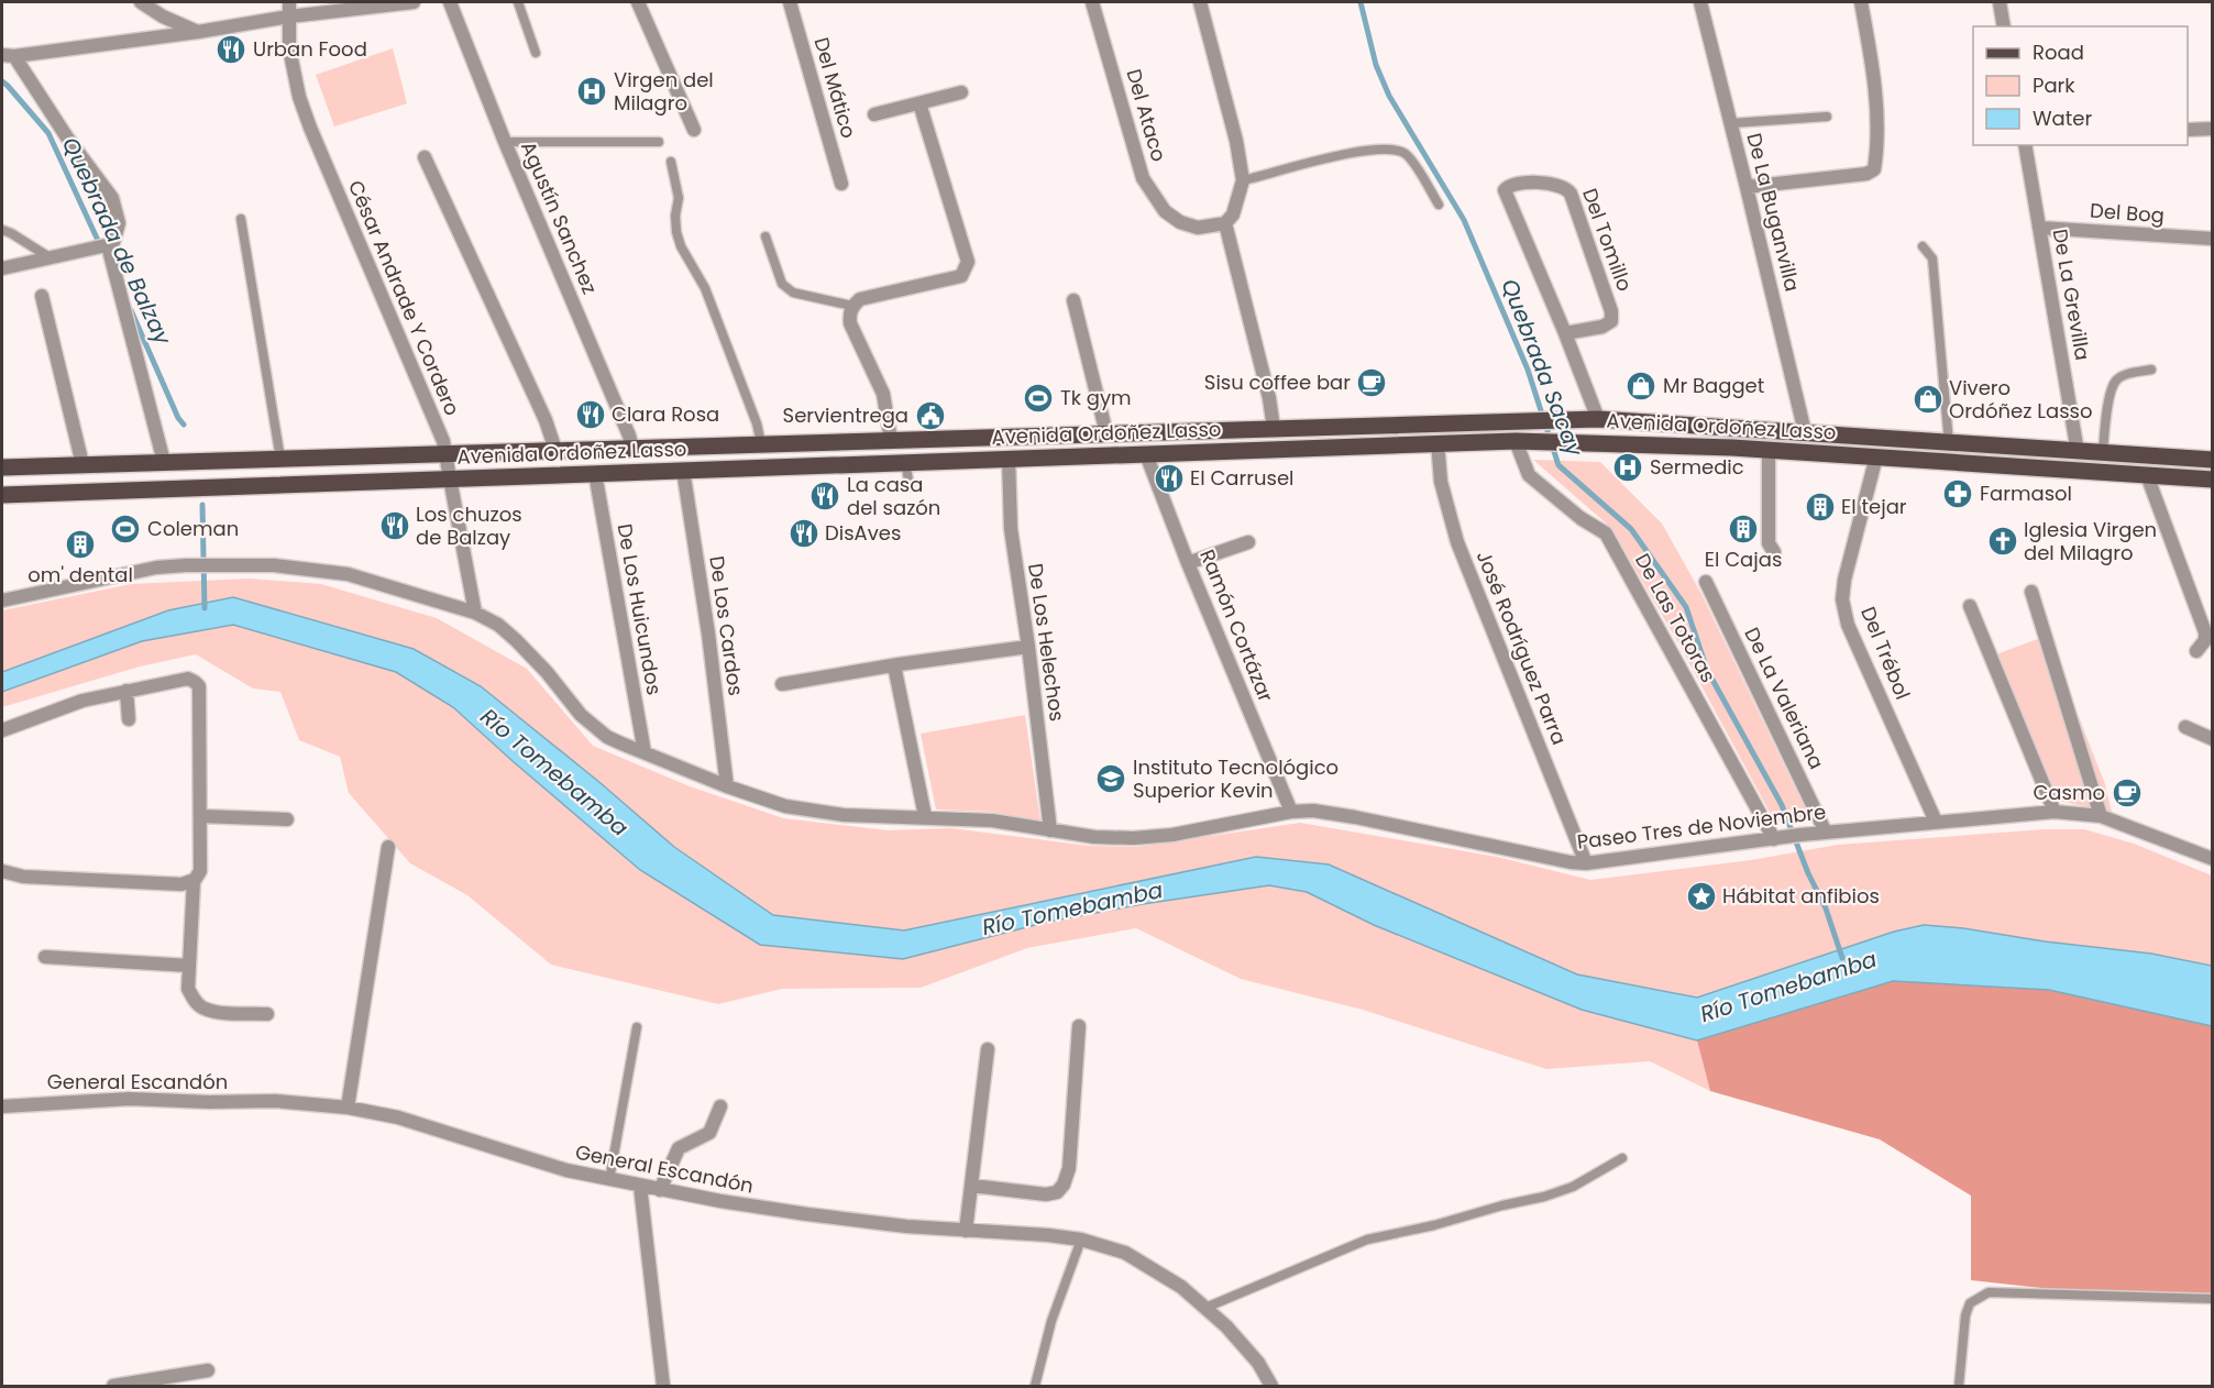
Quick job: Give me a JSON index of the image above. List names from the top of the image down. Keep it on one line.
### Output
{"streets":{"main road":["Avenida Ordoñez Lasso"],"street":["Del Mático","Del Ataco","De La Buganvilla","Del Bog","Agustín Sanchez","Del Tomillo","De La Grevilla","César Andrade Y Cordero","De Los Huicundos","De Las Totoras","De Los Cardos","Ramón Cortázar","De Los Helechos","José Rodríguez Parra","Del Trébol","De La Valeriana","Paseo Tres de Noviembre","General Escandón"]},"crossings":[["De La Buganvilla","Avenida Ordoñez Lasso"],["Del Bog","De La Grevilla"],["Agustín Sanchez","Avenida Ordoñez Lasso"],["Del Tomillo","Avenida Ordoñez Lasso"],["De La Grevilla","Avenida Ordoñez Lasso"],["César Andrade Y Cordero","Avenida Ordoñez Lasso"],["César Andrade Y Cordero","Paseo Tres de Noviembre"],["Avenida Ordoñez Lasso","De Los Huicundos"],["Avenida Ordoñez Lasso","De Las Totoras"],["Avenida Ordoñez Lasso","De Los Cardos"],["Avenida Ordoñez Lasso","Ramón Cortázar"],["Avenida Ordoñez Lasso","De Los Helechos"],["Avenida Ordoñez Lasso","José Rodríguez Parra"],["Avenida Ordoñez Lasso","Del Trébol"],["De Los Huicundos","Paseo Tres de Noviembre"],["De Las Totoras","Paseo Tres de Noviembre"],["De Los Cardos","Paseo Tres de Noviembre"],["Ramón Cortázar","Paseo Tres de Noviembre"],["De Los Helechos","Paseo Tres de Noviembre"],["José Rodríguez Parra","Paseo Tres de Noviembre"],["Del Trébol","Paseo Tres de Noviembre"],["De La Valeriana","Paseo Tres de Noviembre"]],"water":["Quebrada de Balzay","Quebrada Sacay","Río Tomebamba"],"places":{"restaurant":["Urban Food","Clara Rosa","El Carrusel","La casa del sazón","Los chuzos de Balzay","DisAves"],"hospital":["Virgen del Milagro","Sermedic"],"cafe":["Sisu coffee bar","Casmo"],"shop":["Mr Bagget","Vivero Ordóñez Lasso"],"sports":["Tk gym","Coleman"],"public building":["Servientrega"],"pharmacy":["Farmasol"],"building":["El tejar","El Cajas","om' dental"],"church":["Iglesia Virgen del Milagro"],"school or university":["Instituto Tecnológico Superior Kevin"],"place":["Hábitat anfibios"]},"legend":["Road","Park","Water"]}
